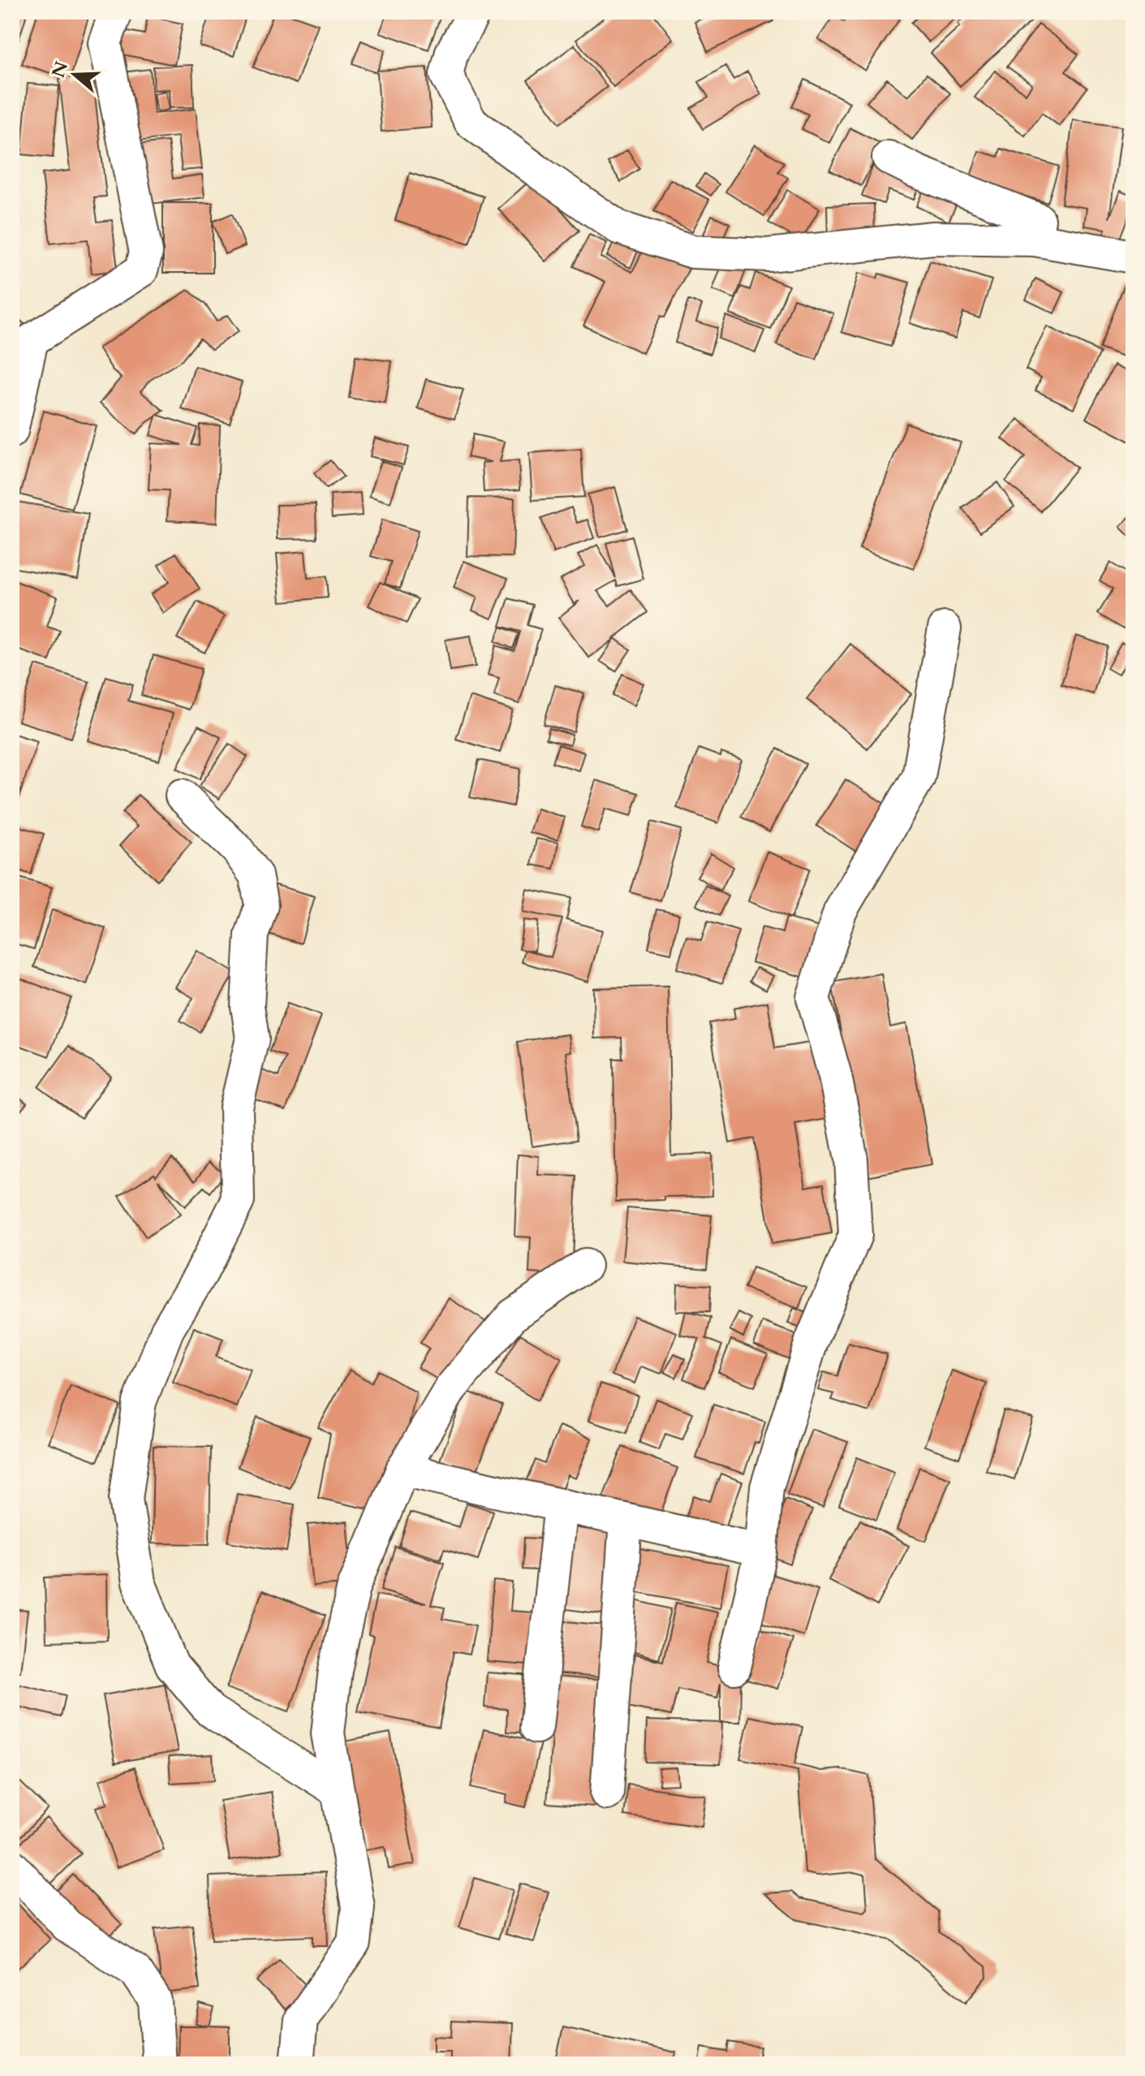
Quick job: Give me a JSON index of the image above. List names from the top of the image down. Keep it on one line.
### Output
{"north":"left"}
